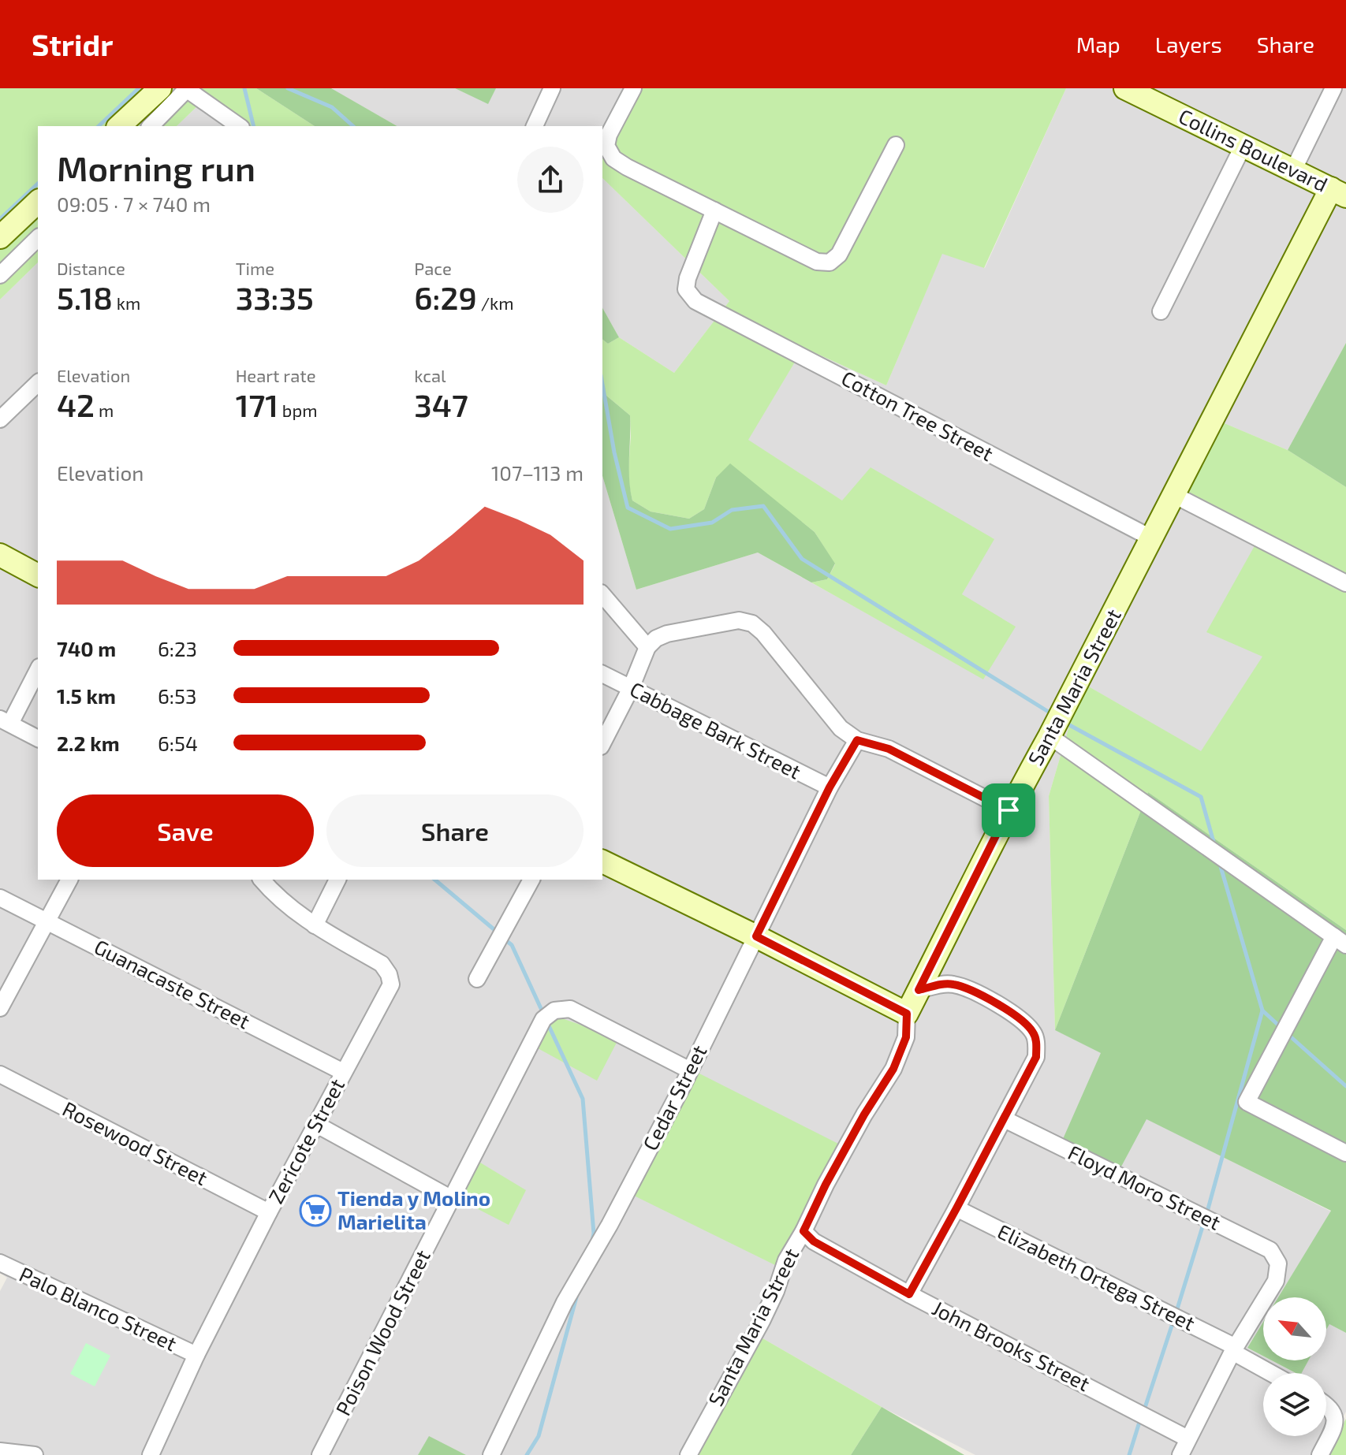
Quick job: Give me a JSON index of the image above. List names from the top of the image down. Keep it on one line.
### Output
{"streets":{"street":["Collins Boulevard","Cotton Tree Street","Santa Maria Street","Cabbage Bark Street","Guanacaste Street","Cedar Street","Zericote Street","Rosewood Street","Floyd Moro Street","Elizabeth Ortega Street","Palo Blanco Street","Poison Wood Street","John Brooks Street"]},"crossings":[["Collins Boulevard","Santa Maria Street"],["Cotton Tree Street","Santa Maria Street"],["Santa Maria Street","John Brooks Street"],["Cabbage Bark Street","Cedar Street"],["Guanacaste Street","Zericote Street"],["Cedar Street","Poison Wood Street"],["Zericote Street","Rosewood Street"],["Zericote Street","Palo Blanco Street"],["Floyd Moro Street","Elizabeth Ortega Street"]],"places":{"supermarket":["Tienda y Molino Marielita"]},"north":"top left","page":{"header":"Stridr","nav":["Map","Layers","Share"],"heading":["Morning run","09:05 · 7 × 740 m"],"stats":[["Distance","5.18 km"],["Time","33:35"],["Pace","6:29 /km"],["Elevation","42 m"],["Heart rate","171 bpm"],["kcal","347"]],"chart":["Elevation","107–113 m"],"list":[{"name":"740 m","note":"6:23"},{"name":"1.5 km","note":"6:53"},{"name":"2.2 km","note":"6:54"}],"buttons":["Save","Share"]}}
